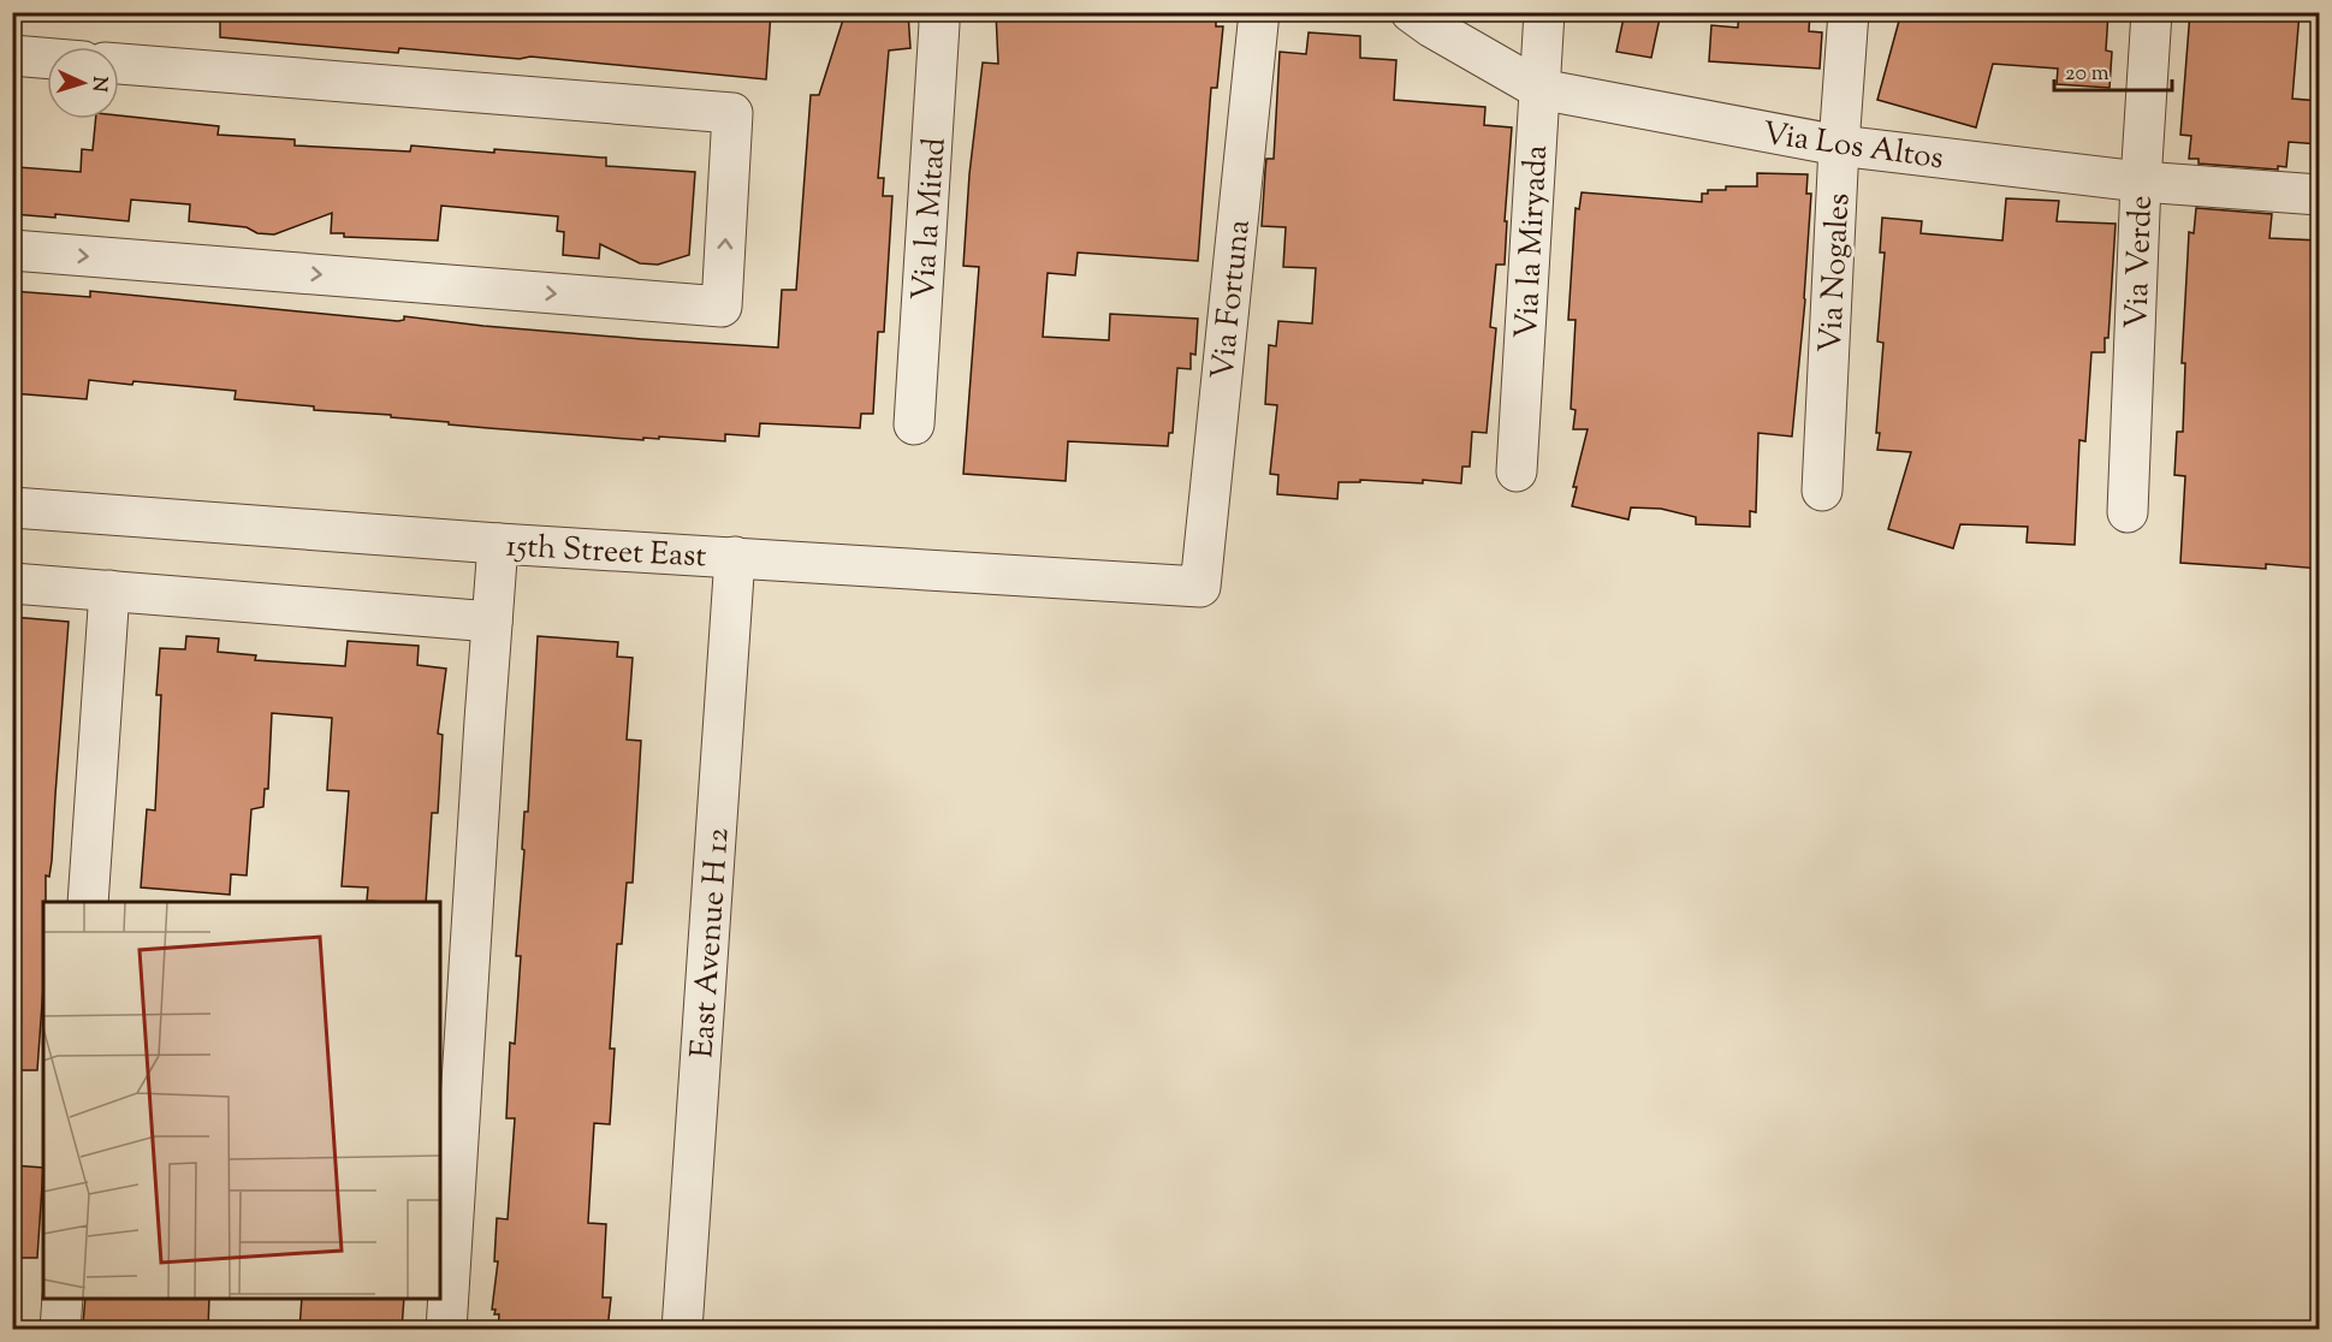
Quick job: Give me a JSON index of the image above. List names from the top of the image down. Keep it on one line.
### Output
{"streets":{"street":["Via Los Altos","Via la Mitad","Via la Miryada","Via Verde","Via Nogales","Via Fortuna","15th Street East","East Avenue H 12"]},"crossings":[["Via Los Altos","Via la Miryada"],["Via Los Altos","Via Verde"],["Via Los Altos","Via Nogales"],["Via Fortuna","15th Street East"],["15th Street East","East Avenue H 12"]],"scale_bar":"20 m","north":"right"}
